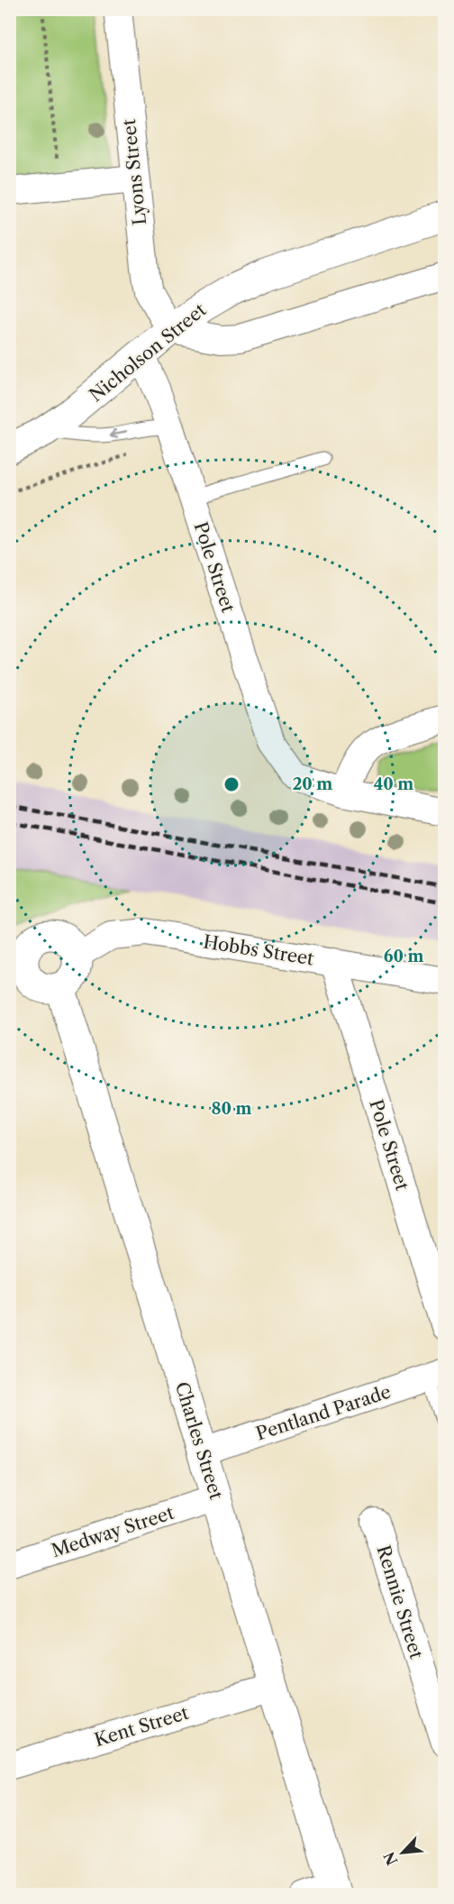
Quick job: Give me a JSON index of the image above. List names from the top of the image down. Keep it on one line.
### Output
{"streets":{"street":["Lyons Street","Nicholson Street","Pole Street","Hobbs Street","Pentland Parade","Charles Street","Medway Street","Rennie Street","Kent Street"]},"crossings":[["Lyons Street","Nicholson Street"],["Nicholson Street","Pole Street"],["Pole Street","Hobbs Street"],["Hobbs Street","Charles Street"],["Pentland Parade","Charles Street"],["Charles Street","Medway Street"],["Charles Street","Kent Street"]],"north":"bottom left","rings":["20 m","40 m","60 m","80 m"]}
